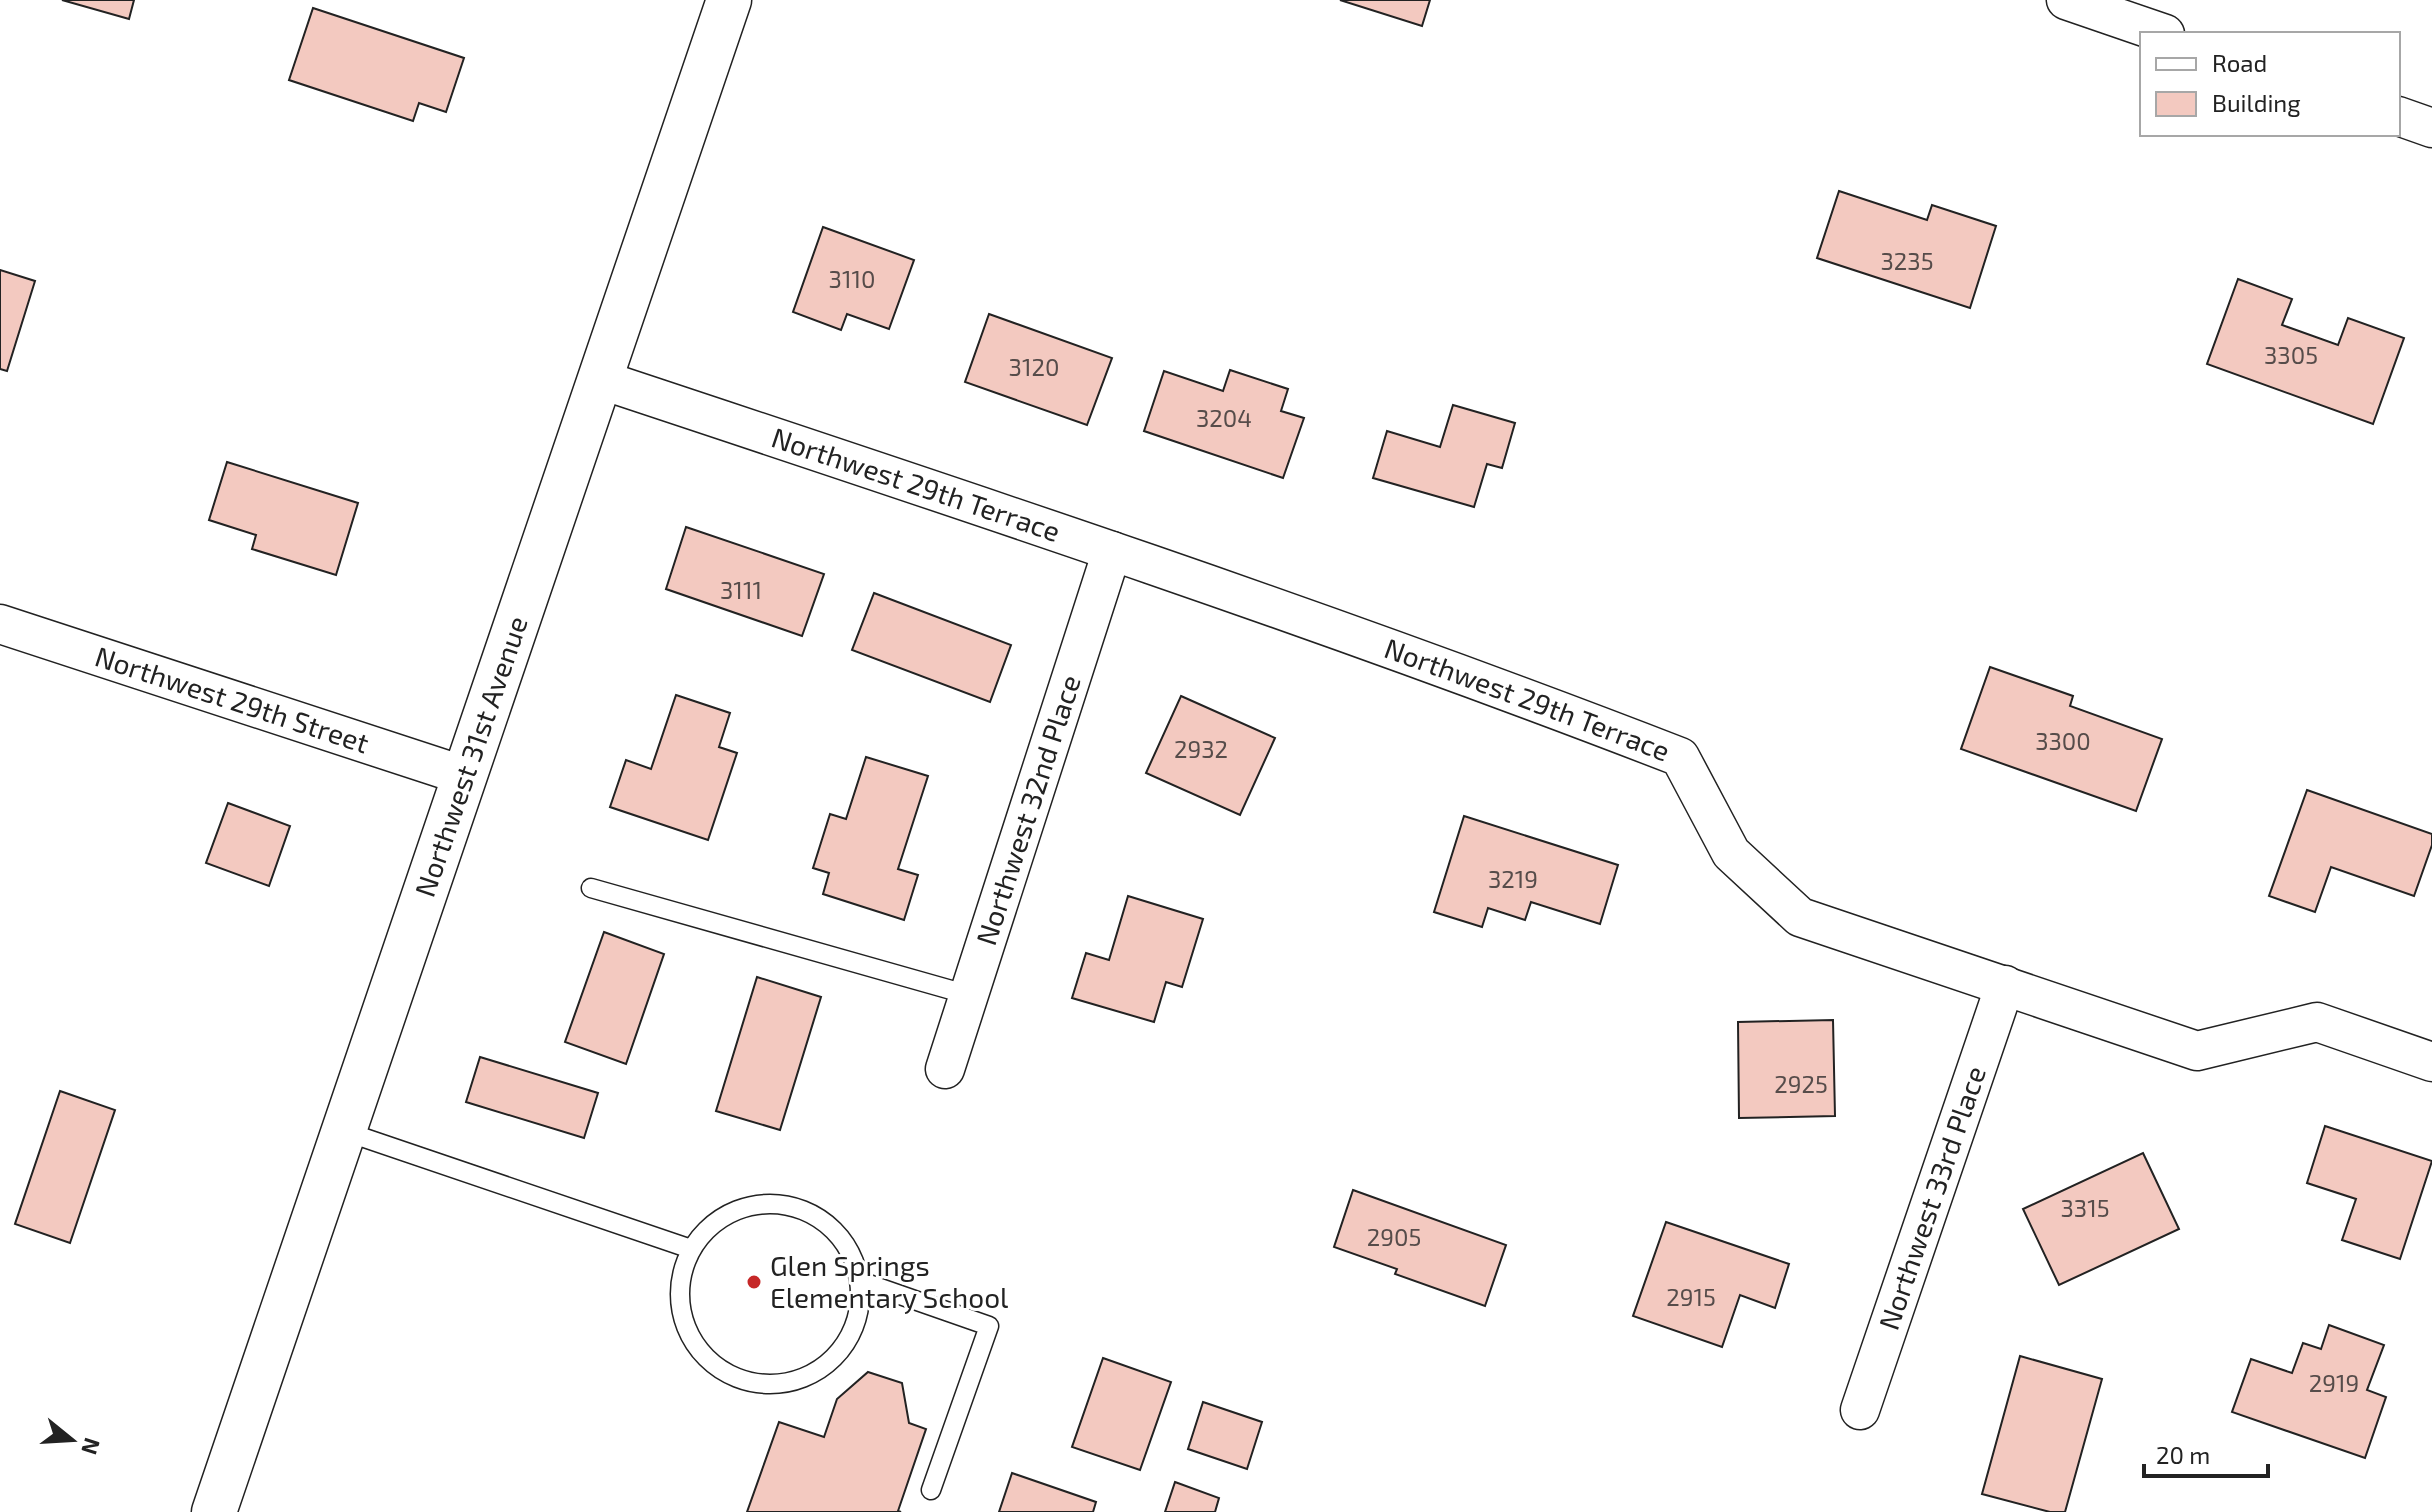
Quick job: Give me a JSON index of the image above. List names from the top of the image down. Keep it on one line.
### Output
{"streets":{"street":["Northwest 29th Terrace","Northwest 29th Street","Northwest 31st Avenue","Northwest 32nd Place","Northwest 33rd Place"]},"crossings":[["Northwest 29th Terrace","Northwest 31st Avenue"],["Northwest 29th Terrace","Northwest 32nd Place"],["Northwest 29th Terrace","Northwest 33rd Place"],["Northwest 29th Street","Northwest 31st Avenue"]],"places":["Glen Springs Elementary School"],"house_numbers":["3235","3110","3305","3120","3204","3111","3300","2932","3219","2925","3315","2905","2915","2919"],"legend":["Road","Building"],"scale_bar":"20 m","north":"right"}
